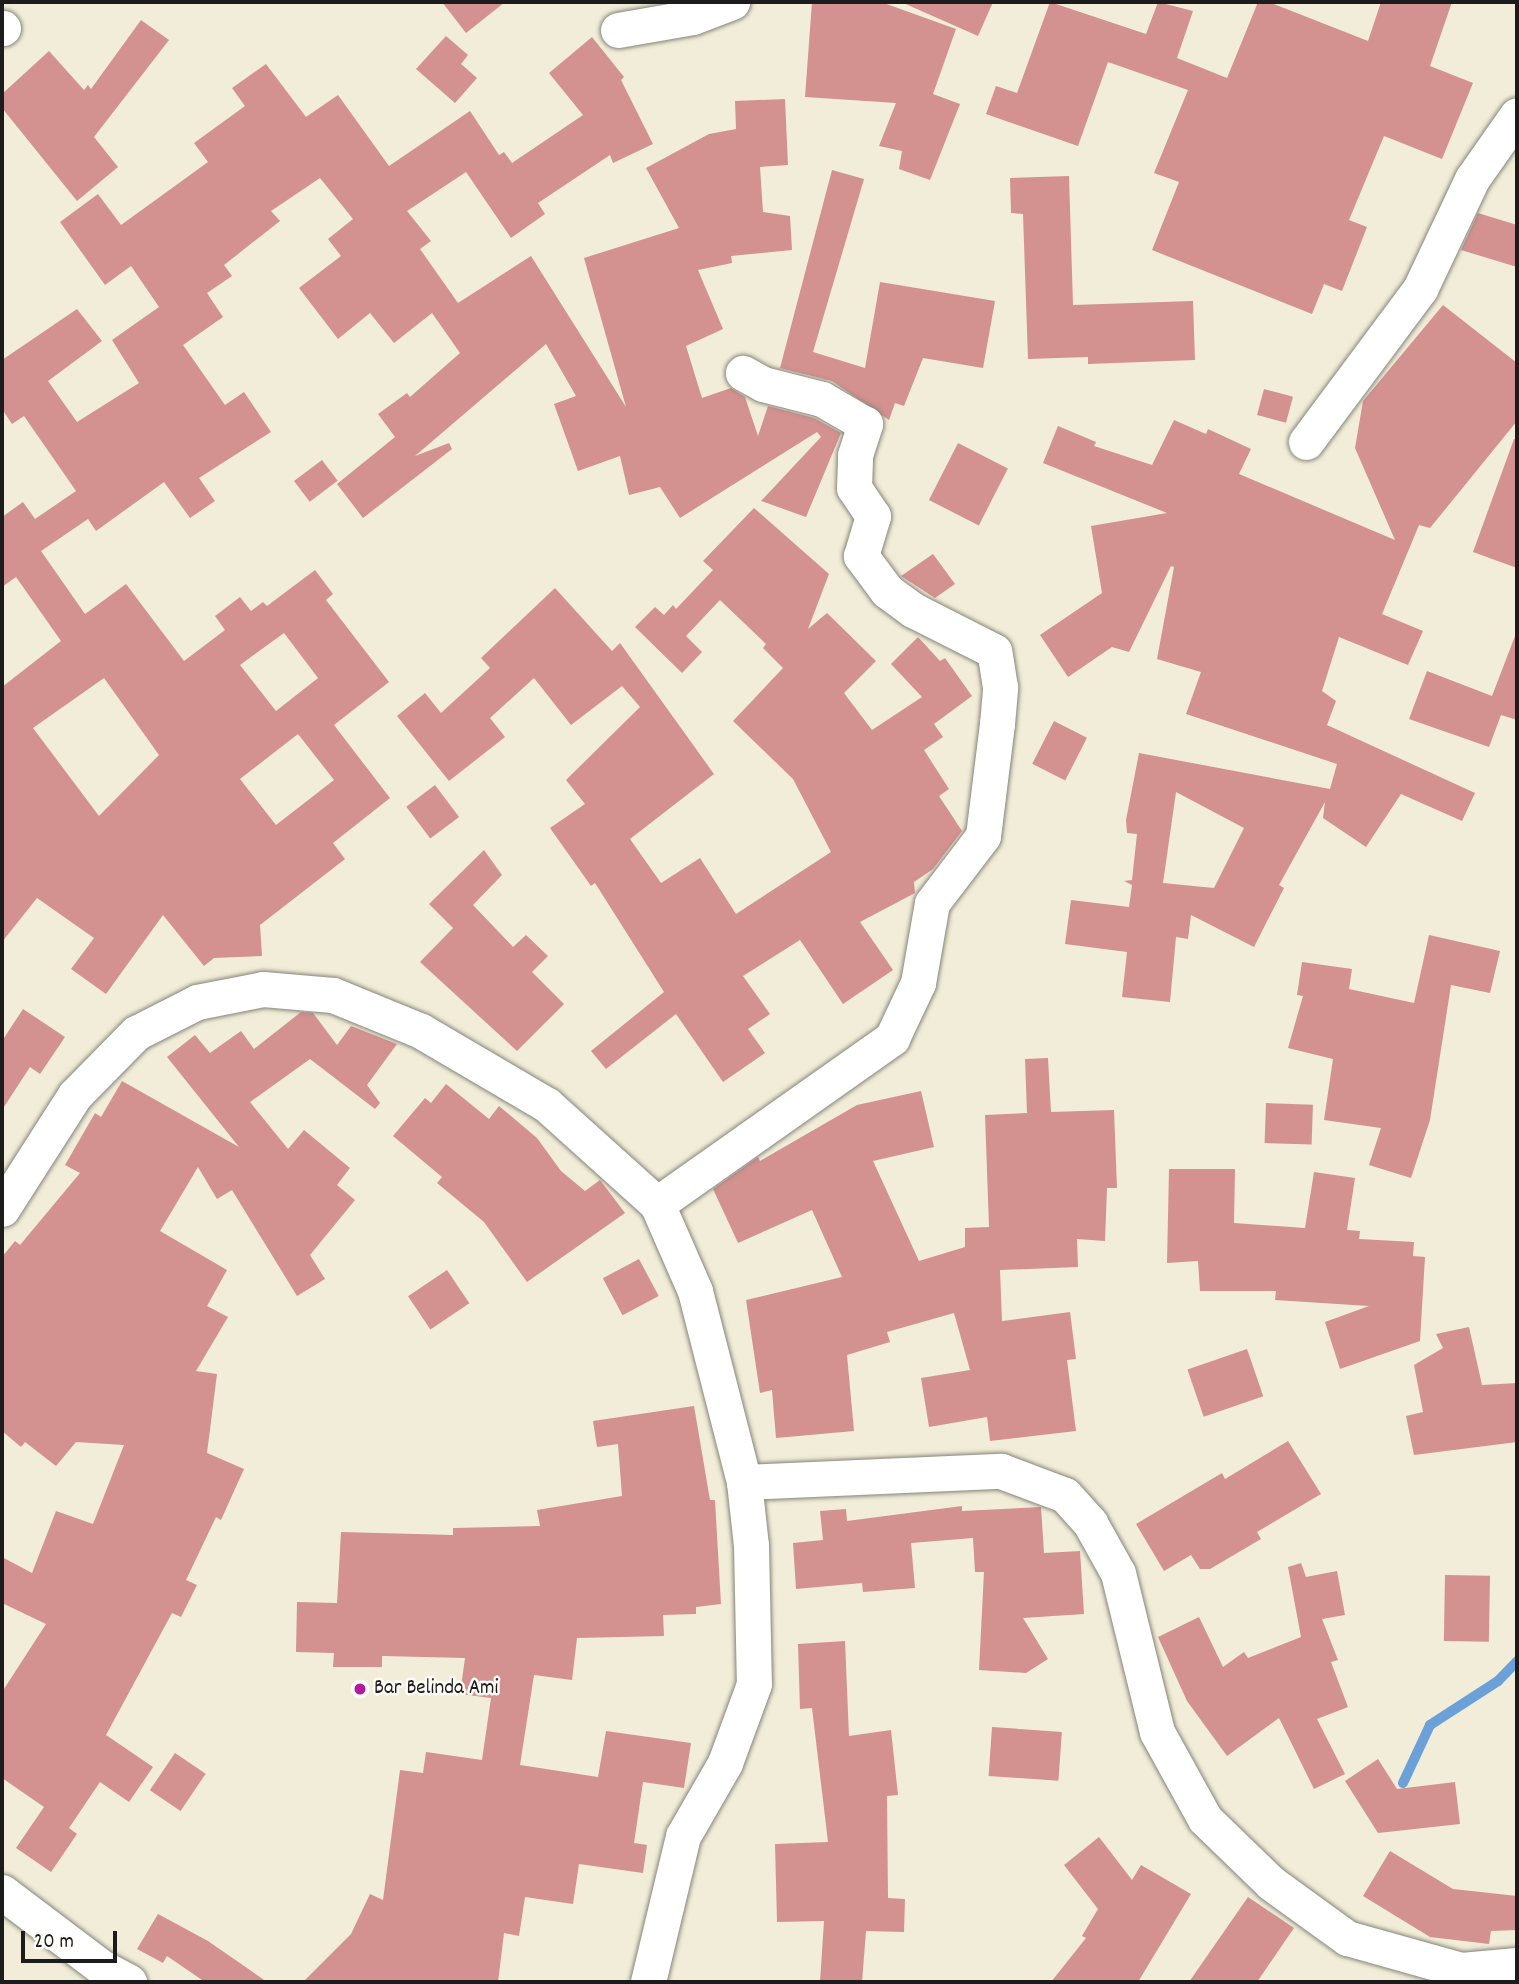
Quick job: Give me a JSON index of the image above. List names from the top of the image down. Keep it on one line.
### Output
{"places":["Bar Belinda Ami"],"scale_bar":"20 m"}
